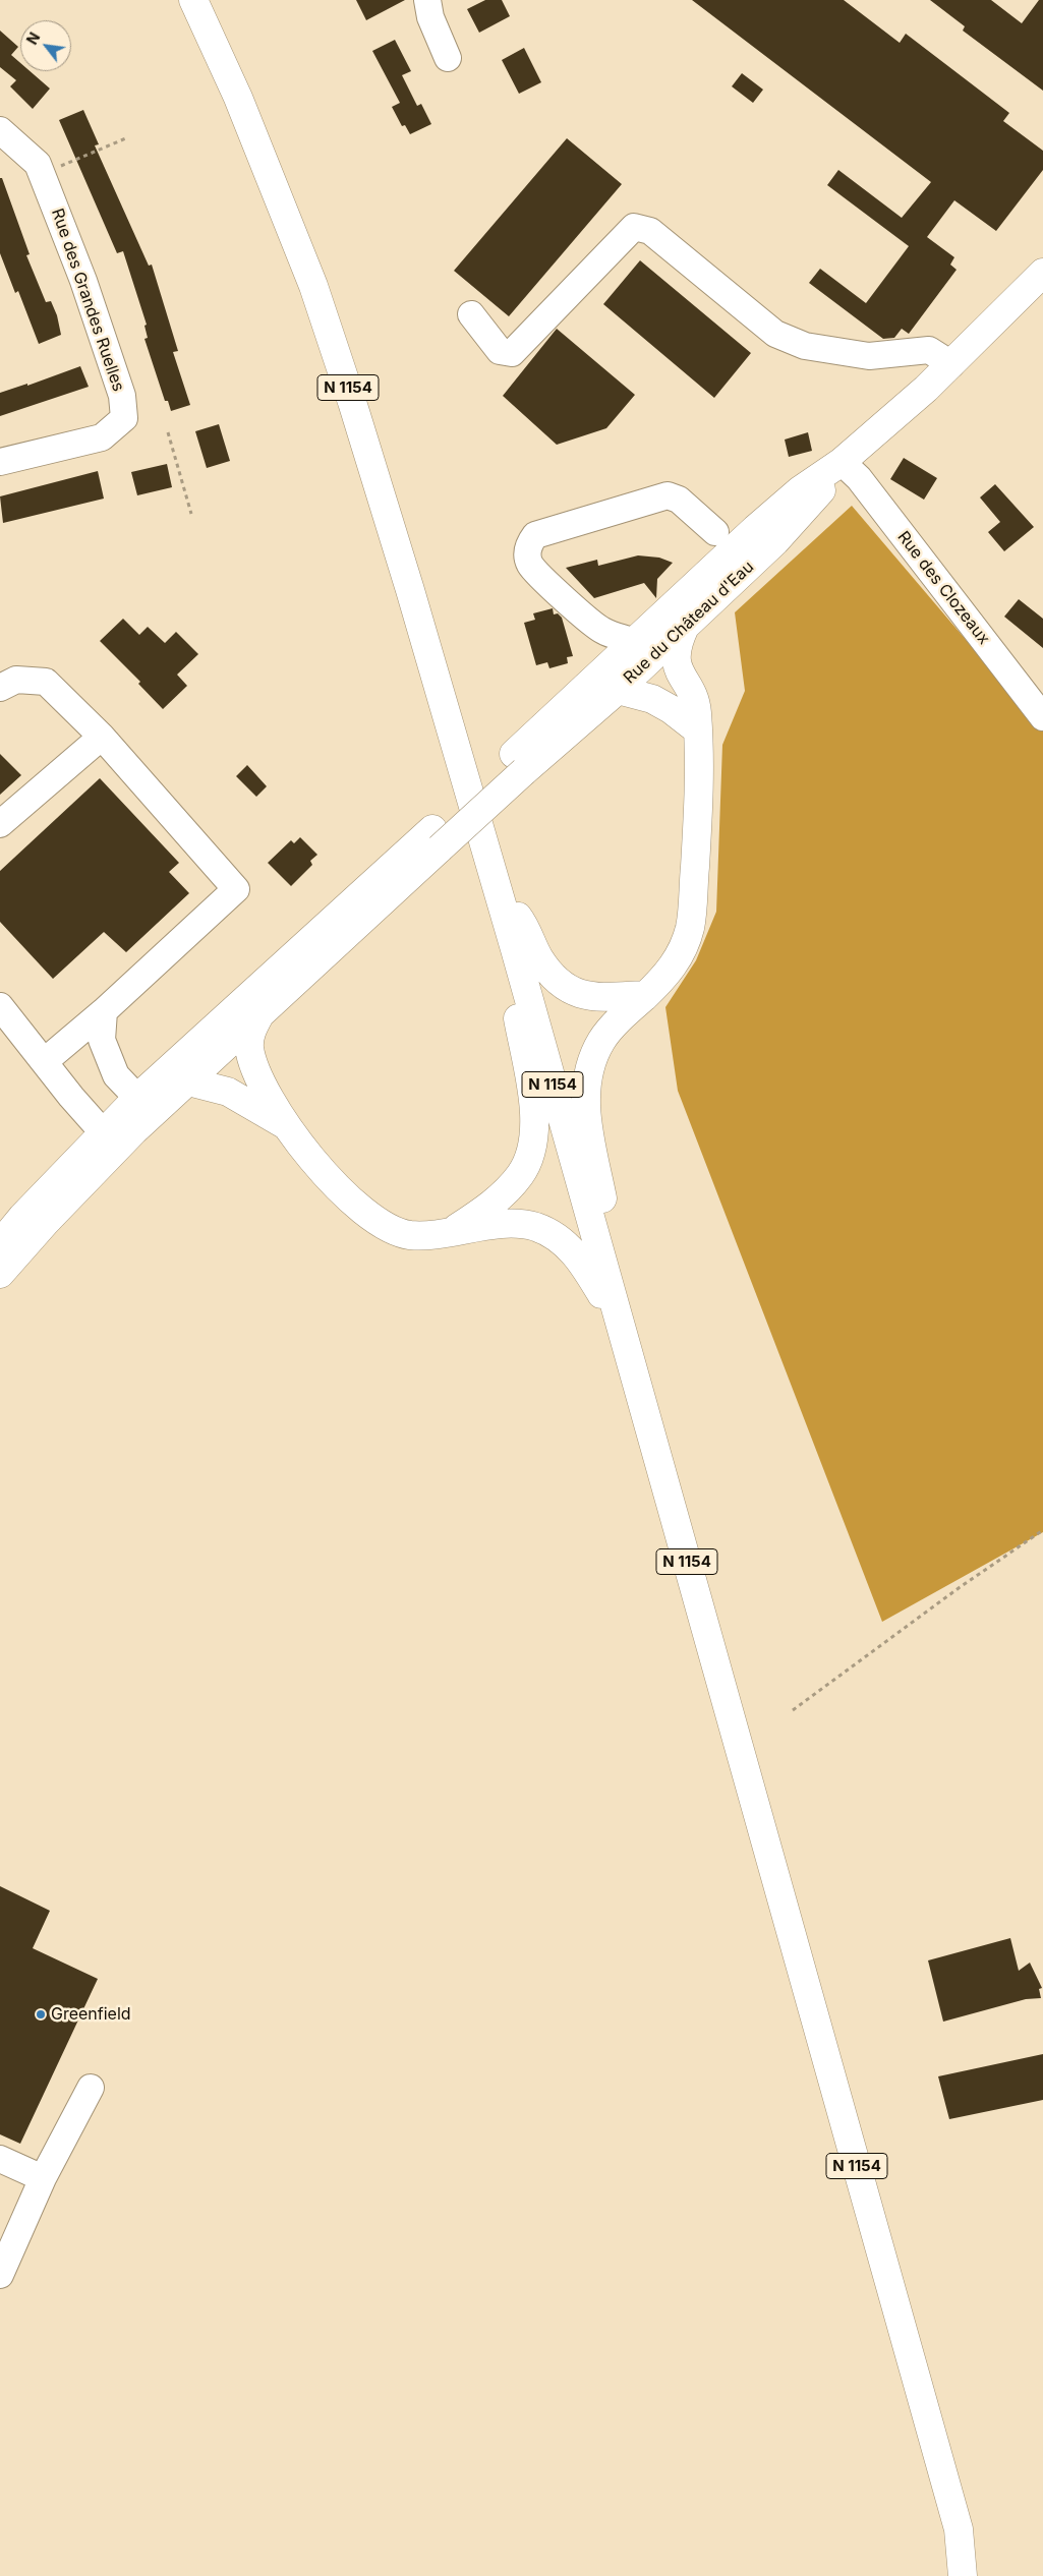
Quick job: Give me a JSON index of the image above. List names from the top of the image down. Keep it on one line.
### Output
{"streets":{"main road":["N 1154","Rue du Château d'Eau"],"street":["Rue des Grandes Ruelles","Rue des Clozeaux"]},"crossings":[["Rue des Clozeaux","Rue du Château d'Eau"]],"places":["Greenfield"],"north":"top left"}
